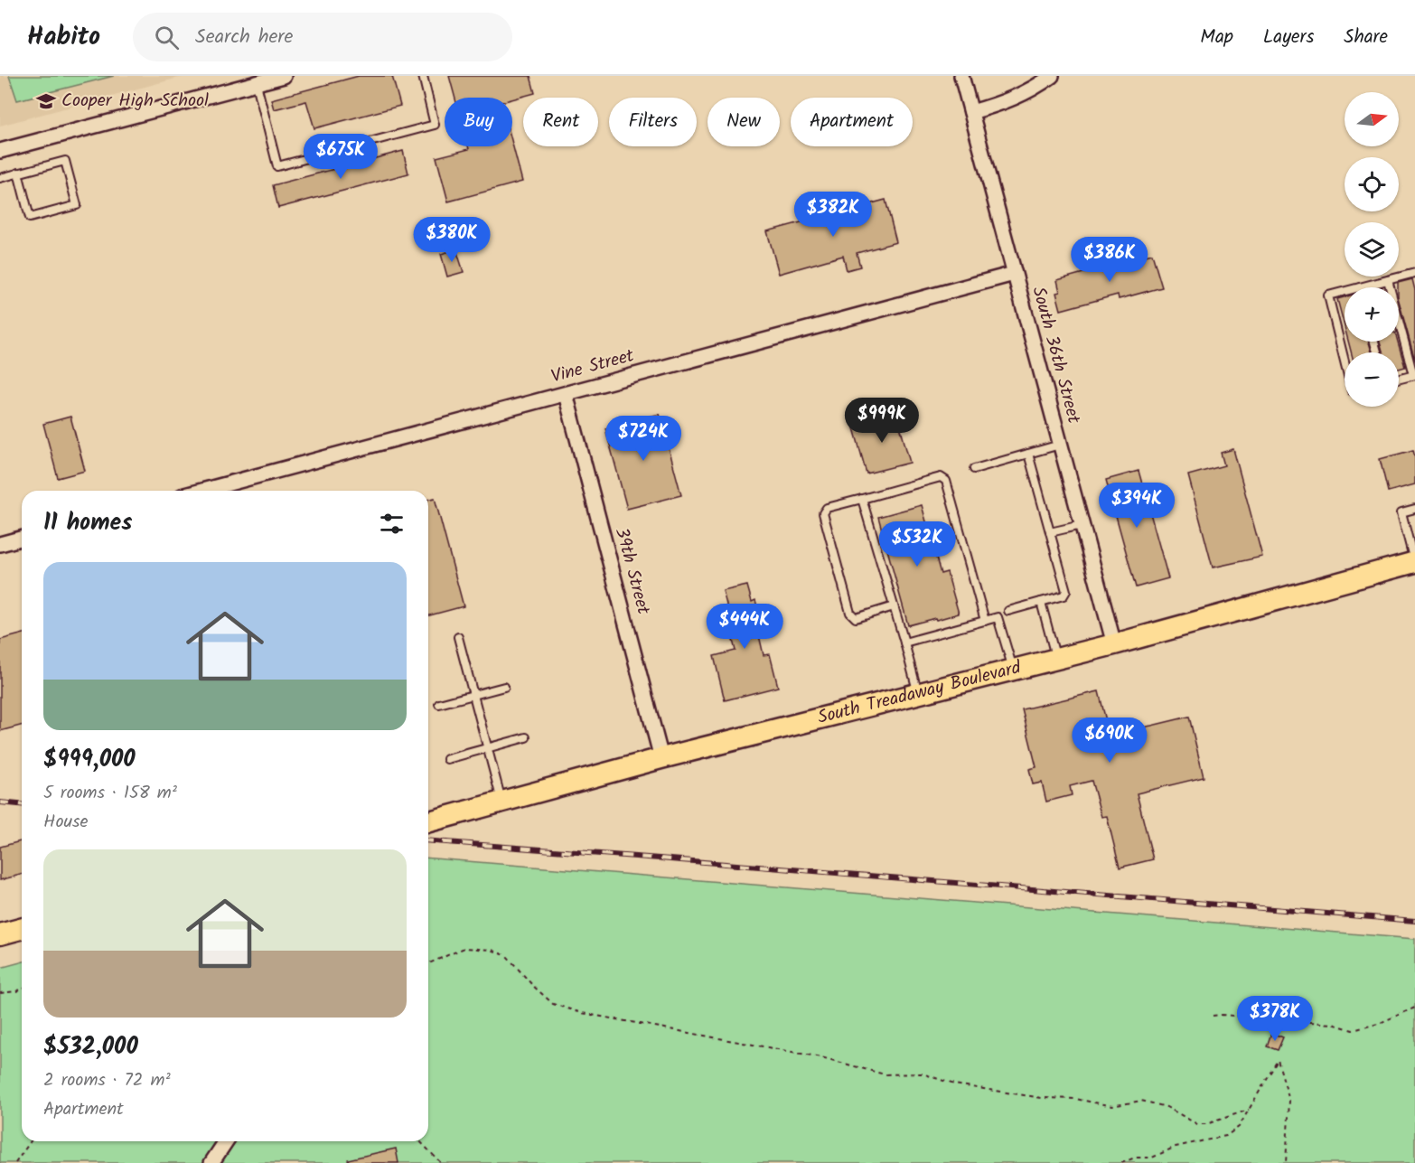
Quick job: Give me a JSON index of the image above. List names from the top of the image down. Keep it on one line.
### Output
{"streets":{"main road":["South Treadaway Boulevard"],"street":["South 36th Street","Vine Street","39th Street"]},"crossings":[["South 36th Street","Vine Street"],["South 36th Street","South Treadaway Boulevard"],["Vine Street","39th Street"],["39th Street","South Treadaway Boulevard"]],"places":{"school or university":["Cooper High School"]},"north":"right","page":{"header":"Habito","search":"Search here","nav":["Map","Layers","Share"],"map_buttons":["+","−"],"chip":["Buy","Rent","Filters","New","Apartment"],"price":["$675K","$382K","$380K","$386K","$999K","$724K","$394K","$532K","$444K","$690K","$378K"],"heading":"11 homes","list":[{"name":"$999,000","note":"5 rooms · 158 m² · House"},{"name":"$532,000","note":"2 rooms · 72 m² · Apartment"}]}}
